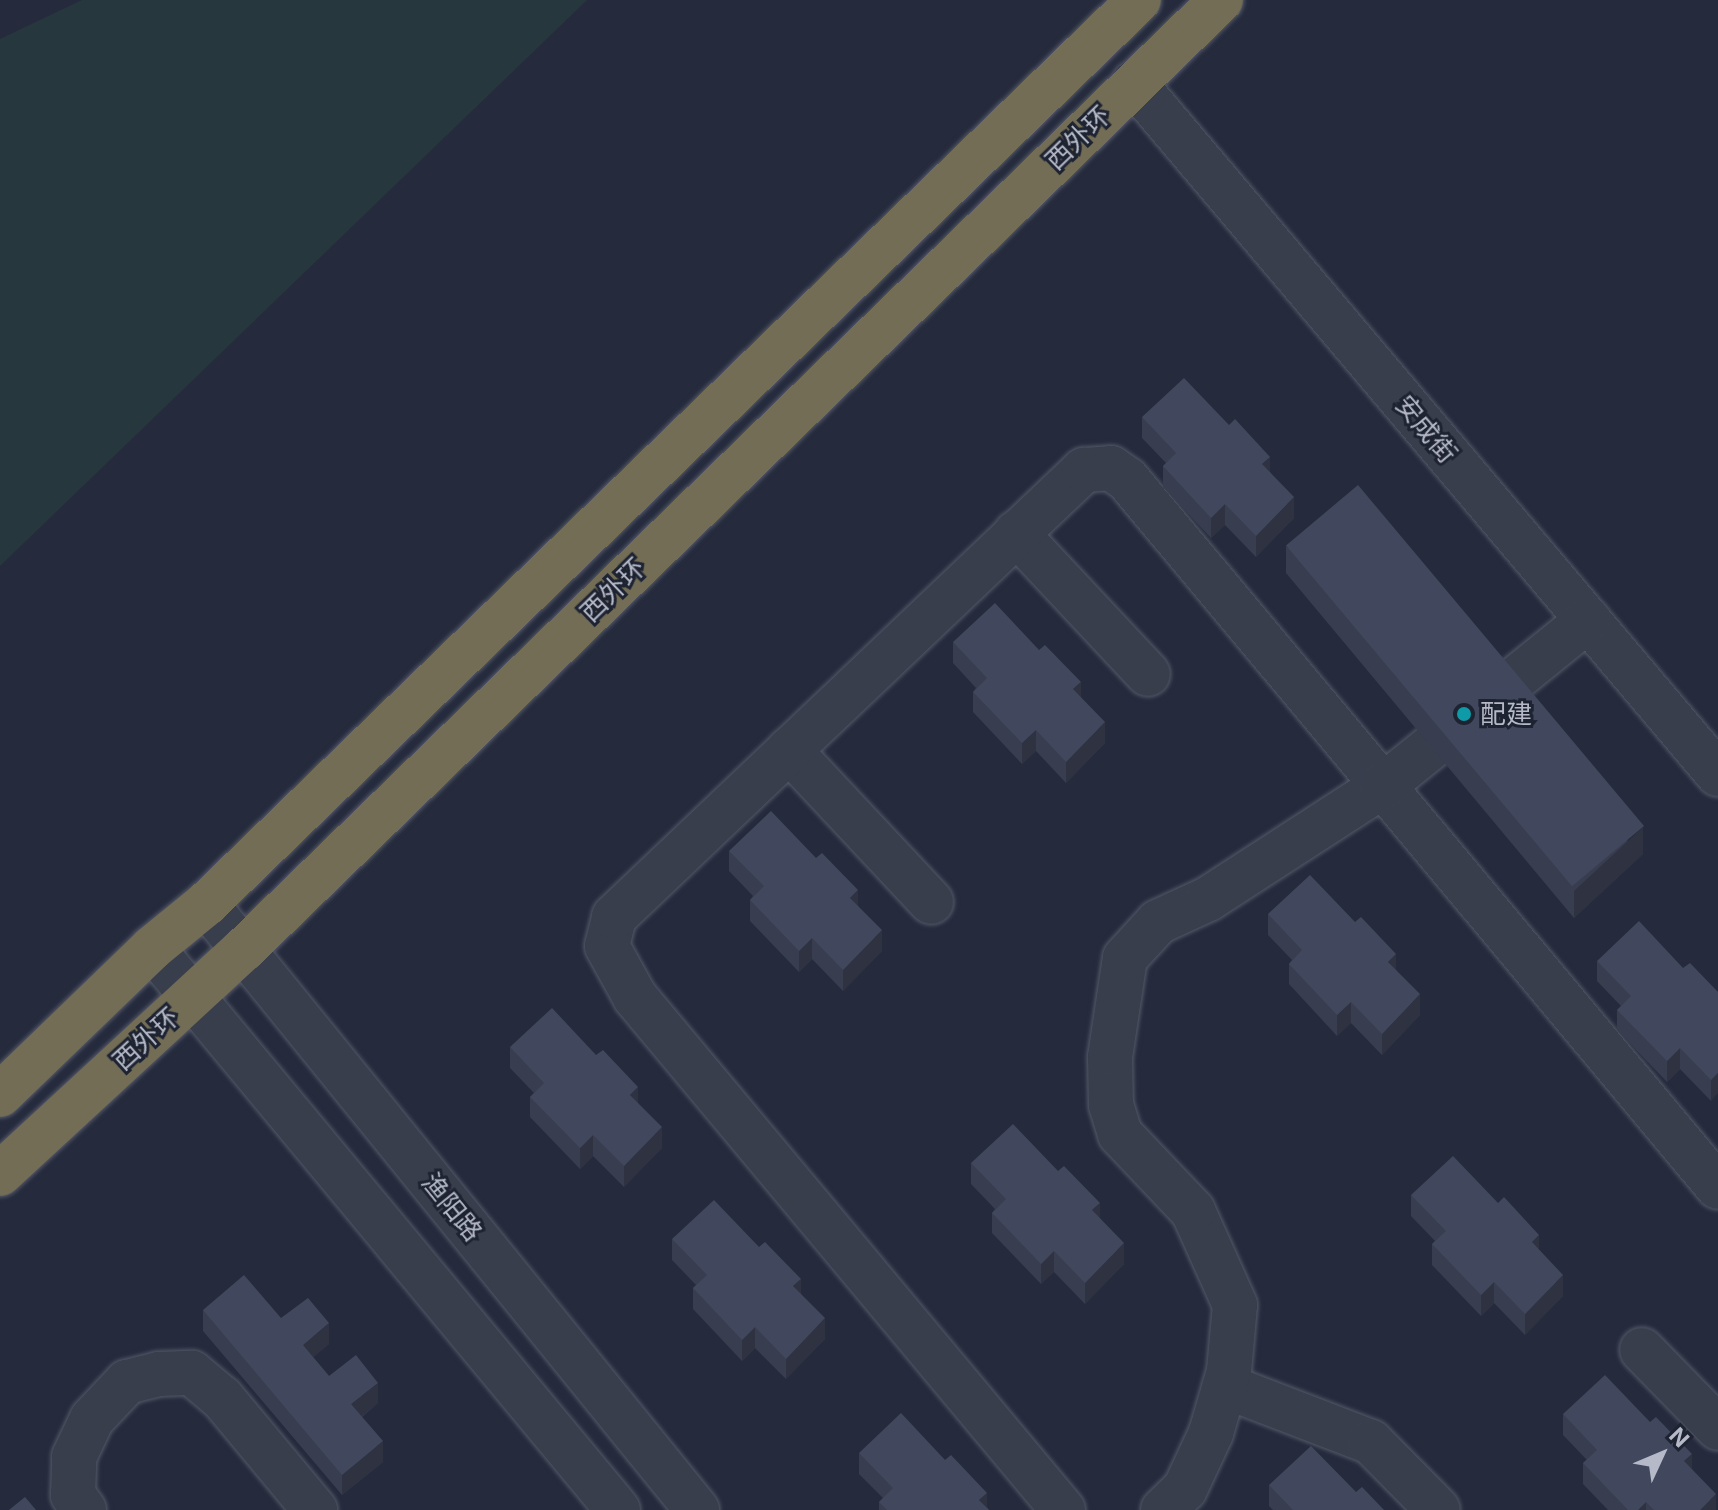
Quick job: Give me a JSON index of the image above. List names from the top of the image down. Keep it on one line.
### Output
{"streets":{"highway":["西外环"],"street":["安成街","渔阳路"]},"crossings":[["西外环","安成街"],["西外环","渔阳路"]],"places":["配建"],"north":"top right"}
